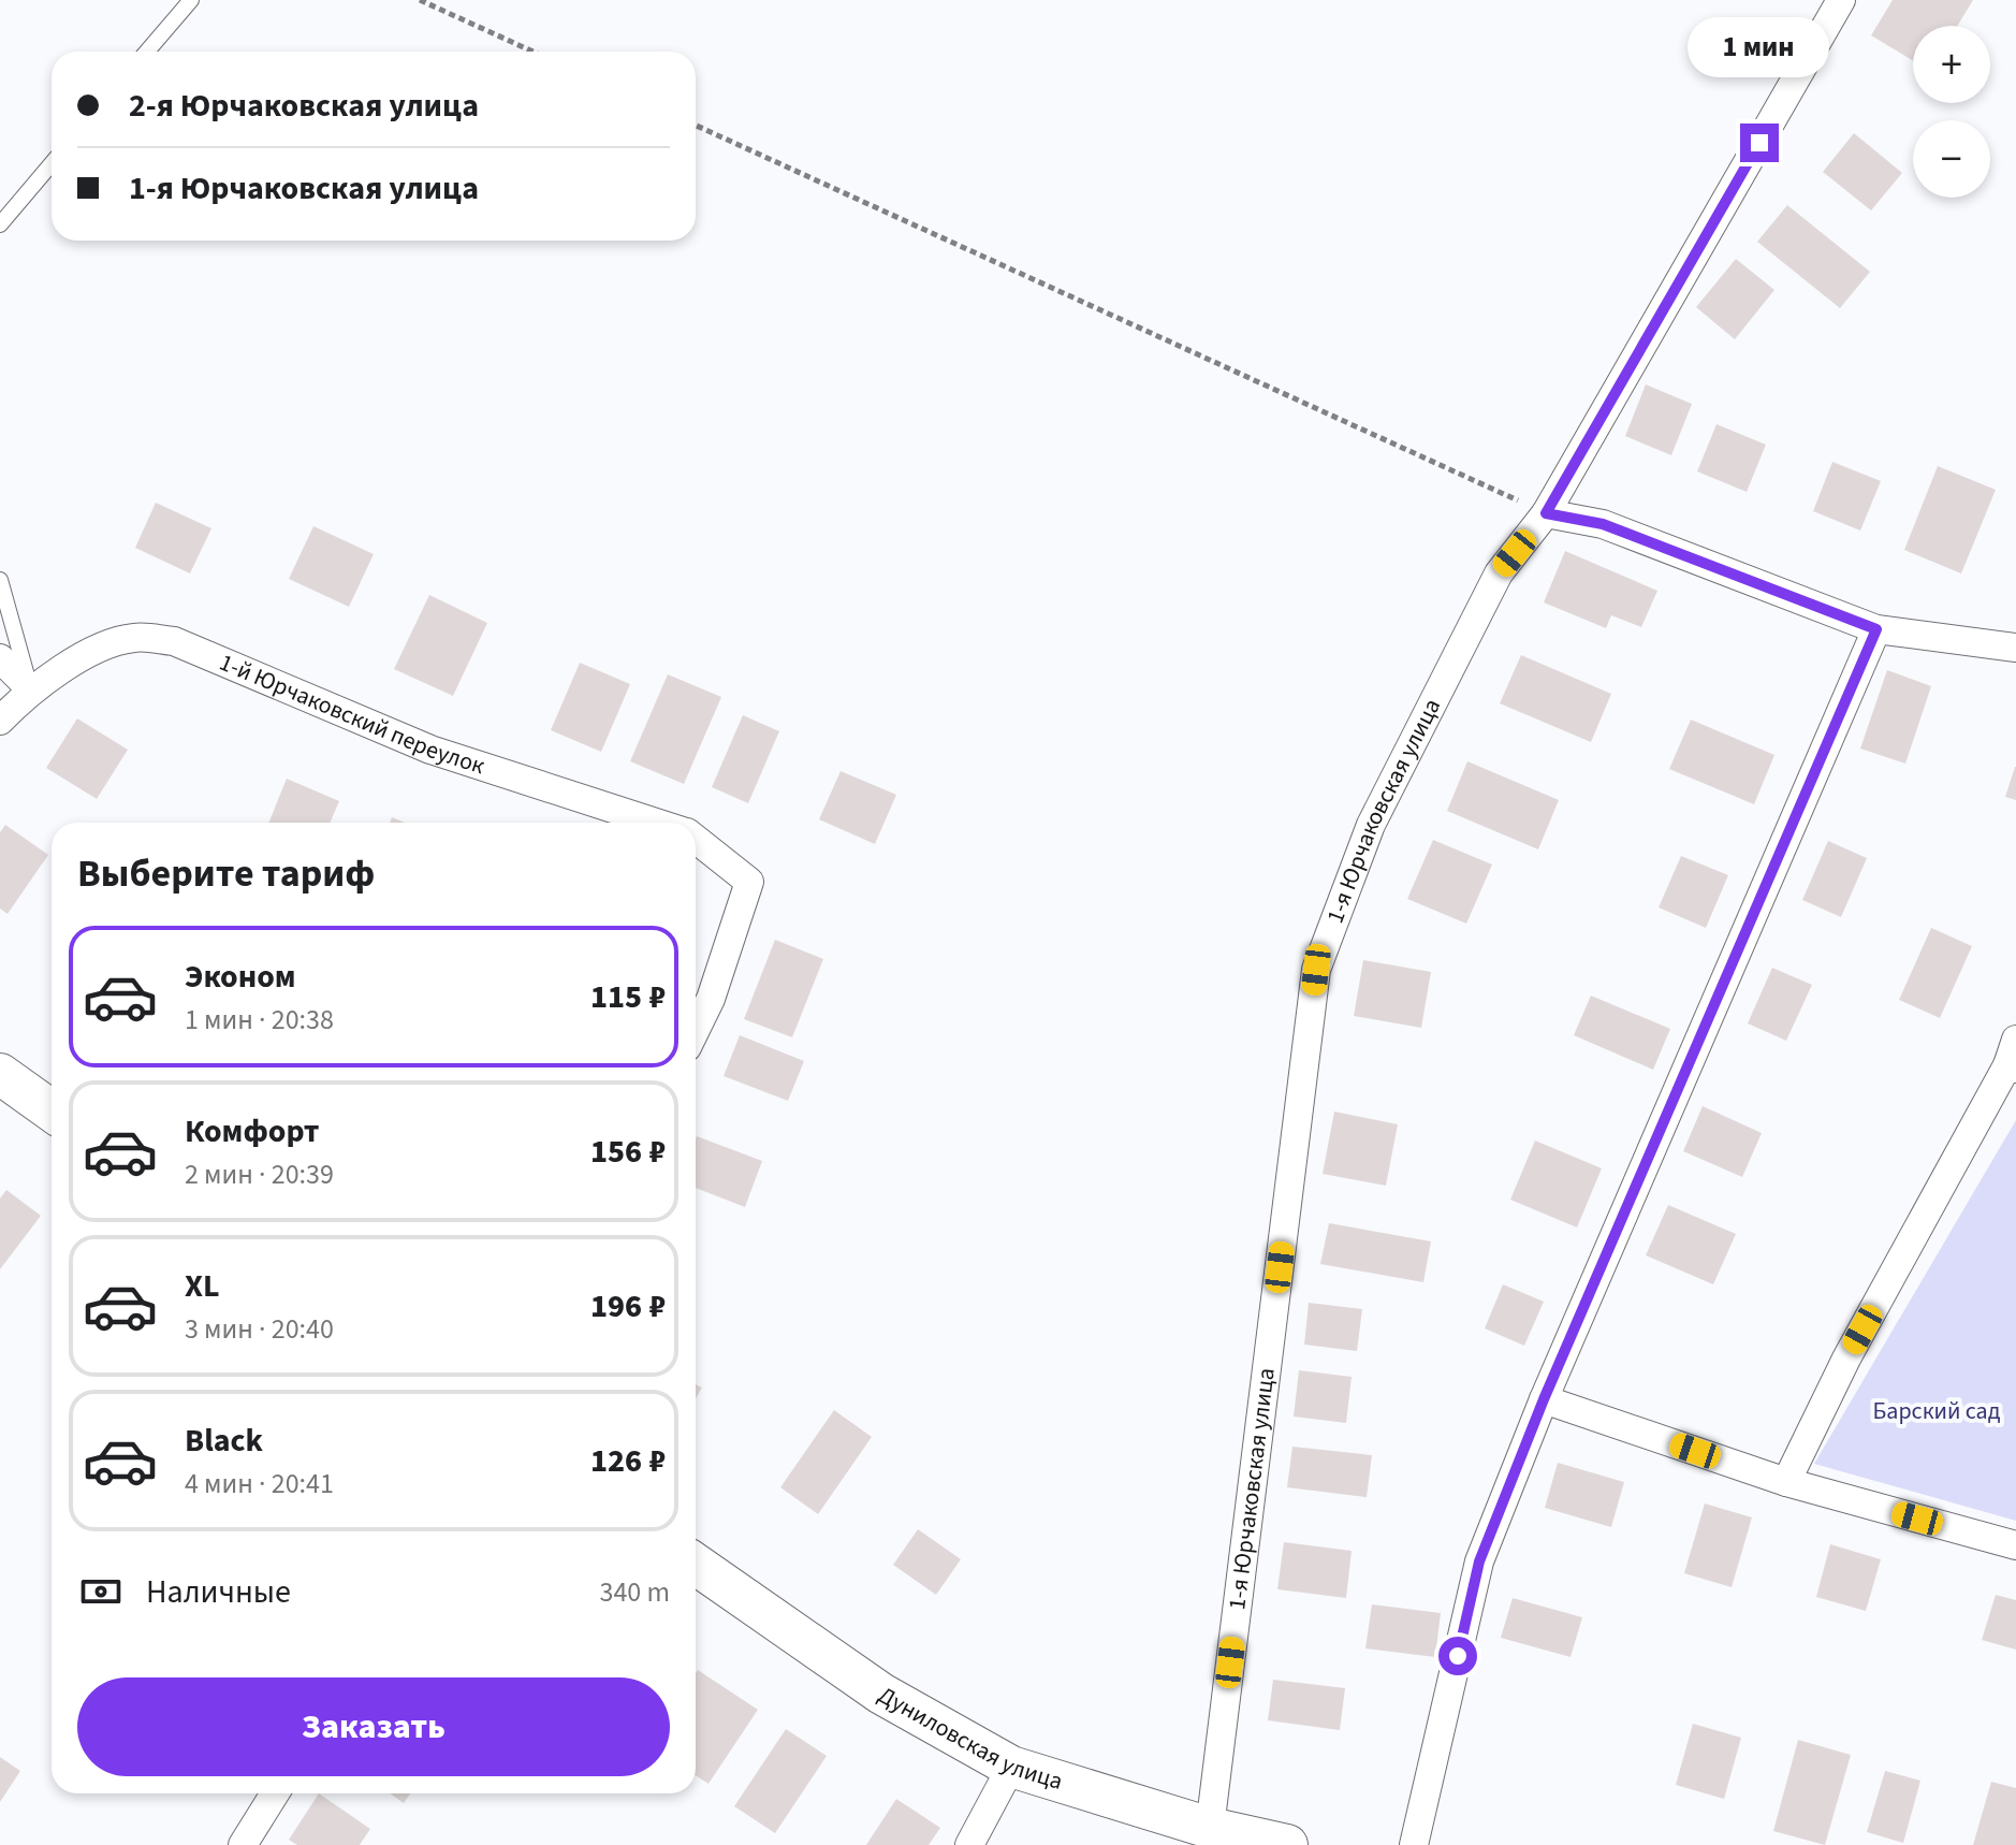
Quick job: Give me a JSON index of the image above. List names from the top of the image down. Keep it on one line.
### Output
{"streets":{"main road":["Дуниловская улица"],"street":["1-й Юрчаковский переулок","1-я Юрчаковская улица"]},"crossings":[["1-я Юрчаковская улица","Дуниловская улица"]],"parks":["Барский сад"],"page":{"bubble":"1 мин","map_buttons":["+","−"],"banner":["2-я Юрчаковская улица","1-я Юрчаковская улица"],"heading":"Выберите тариф","list":[{"name":"Эконом","note":"1 мин · 20:38","value":"115 ₽"},{"name":"Комфорт","note":"2 мин · 20:39","value":"156 ₽"},{"name":"XL","note":"3 мин · 20:40","value":"196 ₽"},{"name":"Black","note":"4 мин · 20:41","value":"126 ₽"}],"pay":["Наличные","340 m"],"buttons":"Заказать"}}
